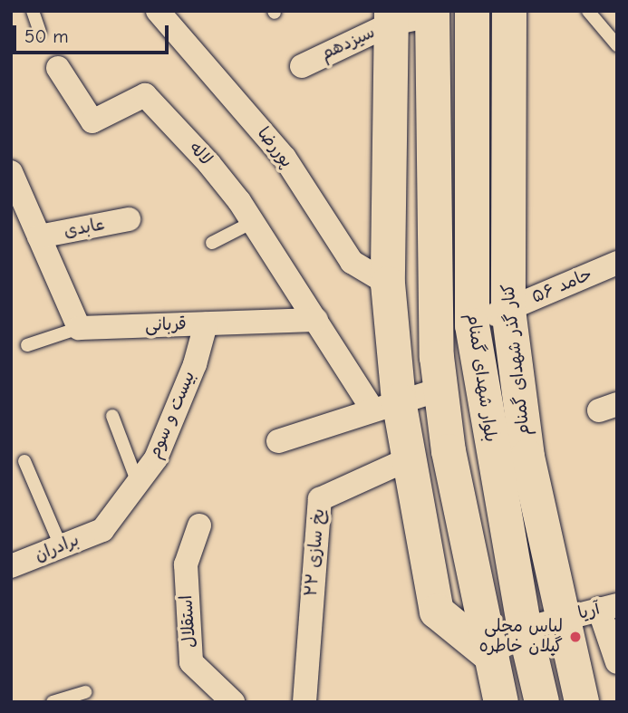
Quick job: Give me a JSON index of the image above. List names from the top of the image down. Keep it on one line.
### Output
{"streets":{"main road":["کنار گذر شهدای گمنام","بلوار شهدای گمنام"],"street":["سیزدهم","پوررضا","لاله","عابدی","حامد ۵۶","قربانی","بیست و سوم","برادران","یخ سازی ۲۲","آریا","استقلال"]},"crossings":[["لاله","قربانی"],["حامد ۵۶","کنار گذر شهدای گمنام"],["حامد ۵۶","بلوار شهدای گمنام"],["قربانی","بیست و سوم"],["کنار گذر شهدای گمنام","آریا"],["بلوار شهدای گمنام","آریا"],["بیست و سوم","برادران"]],"places":["لباس محلی گیلان خاطره"],"scale_bar":"50 m"}
